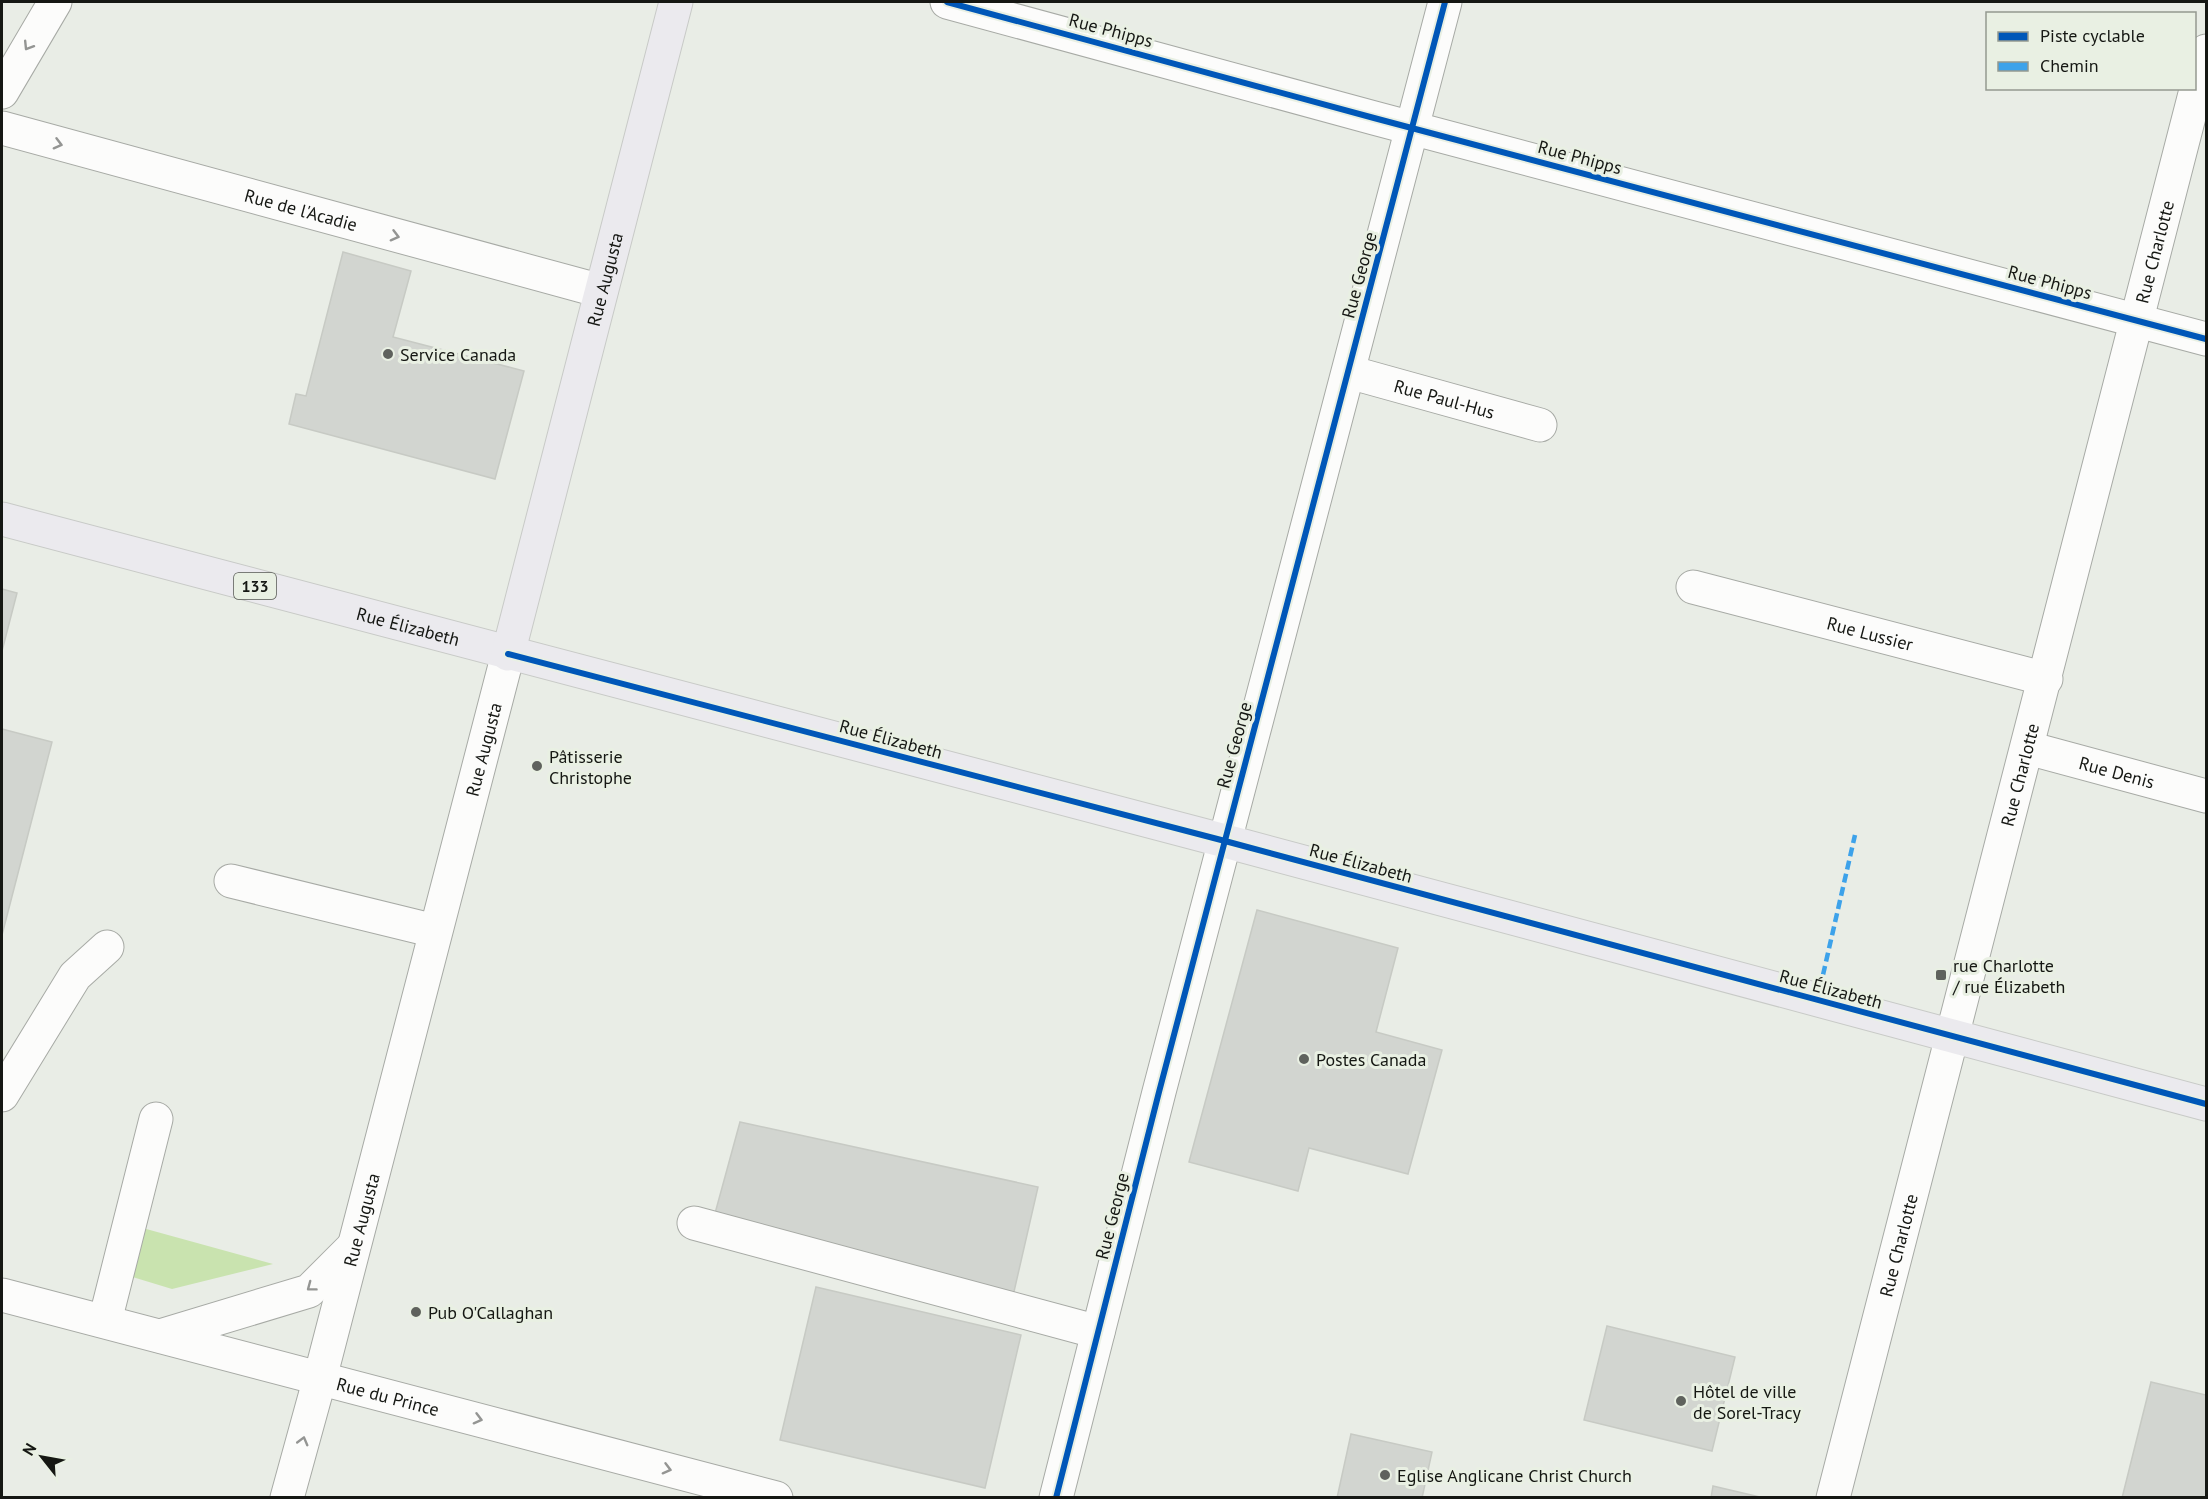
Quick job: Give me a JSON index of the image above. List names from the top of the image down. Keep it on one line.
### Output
{"streets":{"main road":["Rue Augusta","133","Rue Élizabeth"],"street":["Rue Phipps","Rue de l'Acadie","Rue Charlotte","Rue George","Rue Paul-Hus","Rue Lussier","Rue Denis","Rue du Prince"]},"crossings":[["Rue Phipps","Rue Charlotte"],["Rue Phipps","Rue George"],["Rue de l'Acadie","Rue Augusta"],["Rue Charlotte","Rue Élizabeth"],["Rue Charlotte","Rue Lussier"],["Rue Charlotte","Rue Denis"],["Rue George","Rue Paul-Hus"],["Rue George","Rue Élizabeth"],["Rue Augusta","Rue Élizabeth"],["Rue Augusta","Rue du Prince"]],"one_way":["Rue de l'Acadie"],"places":{"other":["Service Canada","Pâtisserie Christophe","Postes Canada","Pub O'Callaghan","Hôtel de ville de Sorel-Tracy","Eglise Anglicane Christ Church"],"transit":["rue Charlotte / rue Élizabeth"]},"legend":["Piste cyclable","Chemin"],"north":"top left"}
